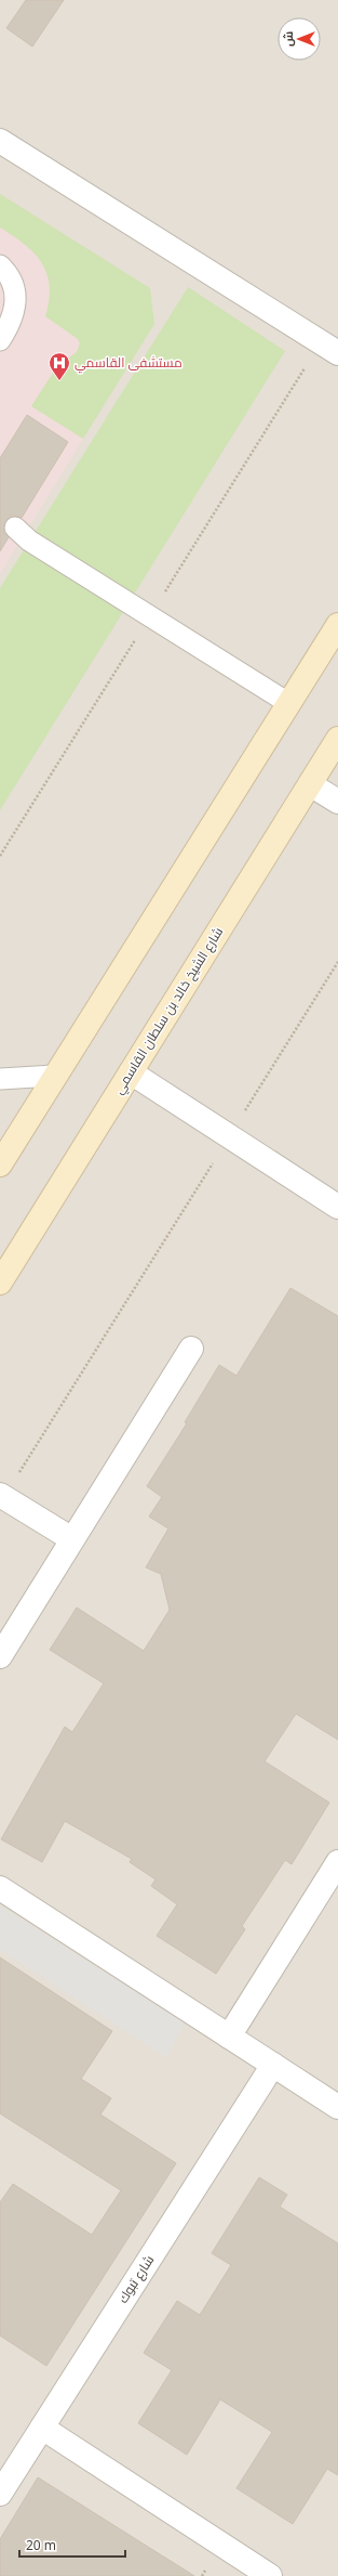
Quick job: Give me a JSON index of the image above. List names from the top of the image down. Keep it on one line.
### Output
{"streets":{"main road":["شارع الشيخ خالد بن سلطان القاسمي"],"street":["شارع تبوك"]},"places":{"hospital":["مستشفى القاسمي"]},"scale_bar":"20 m","north":"left"}
